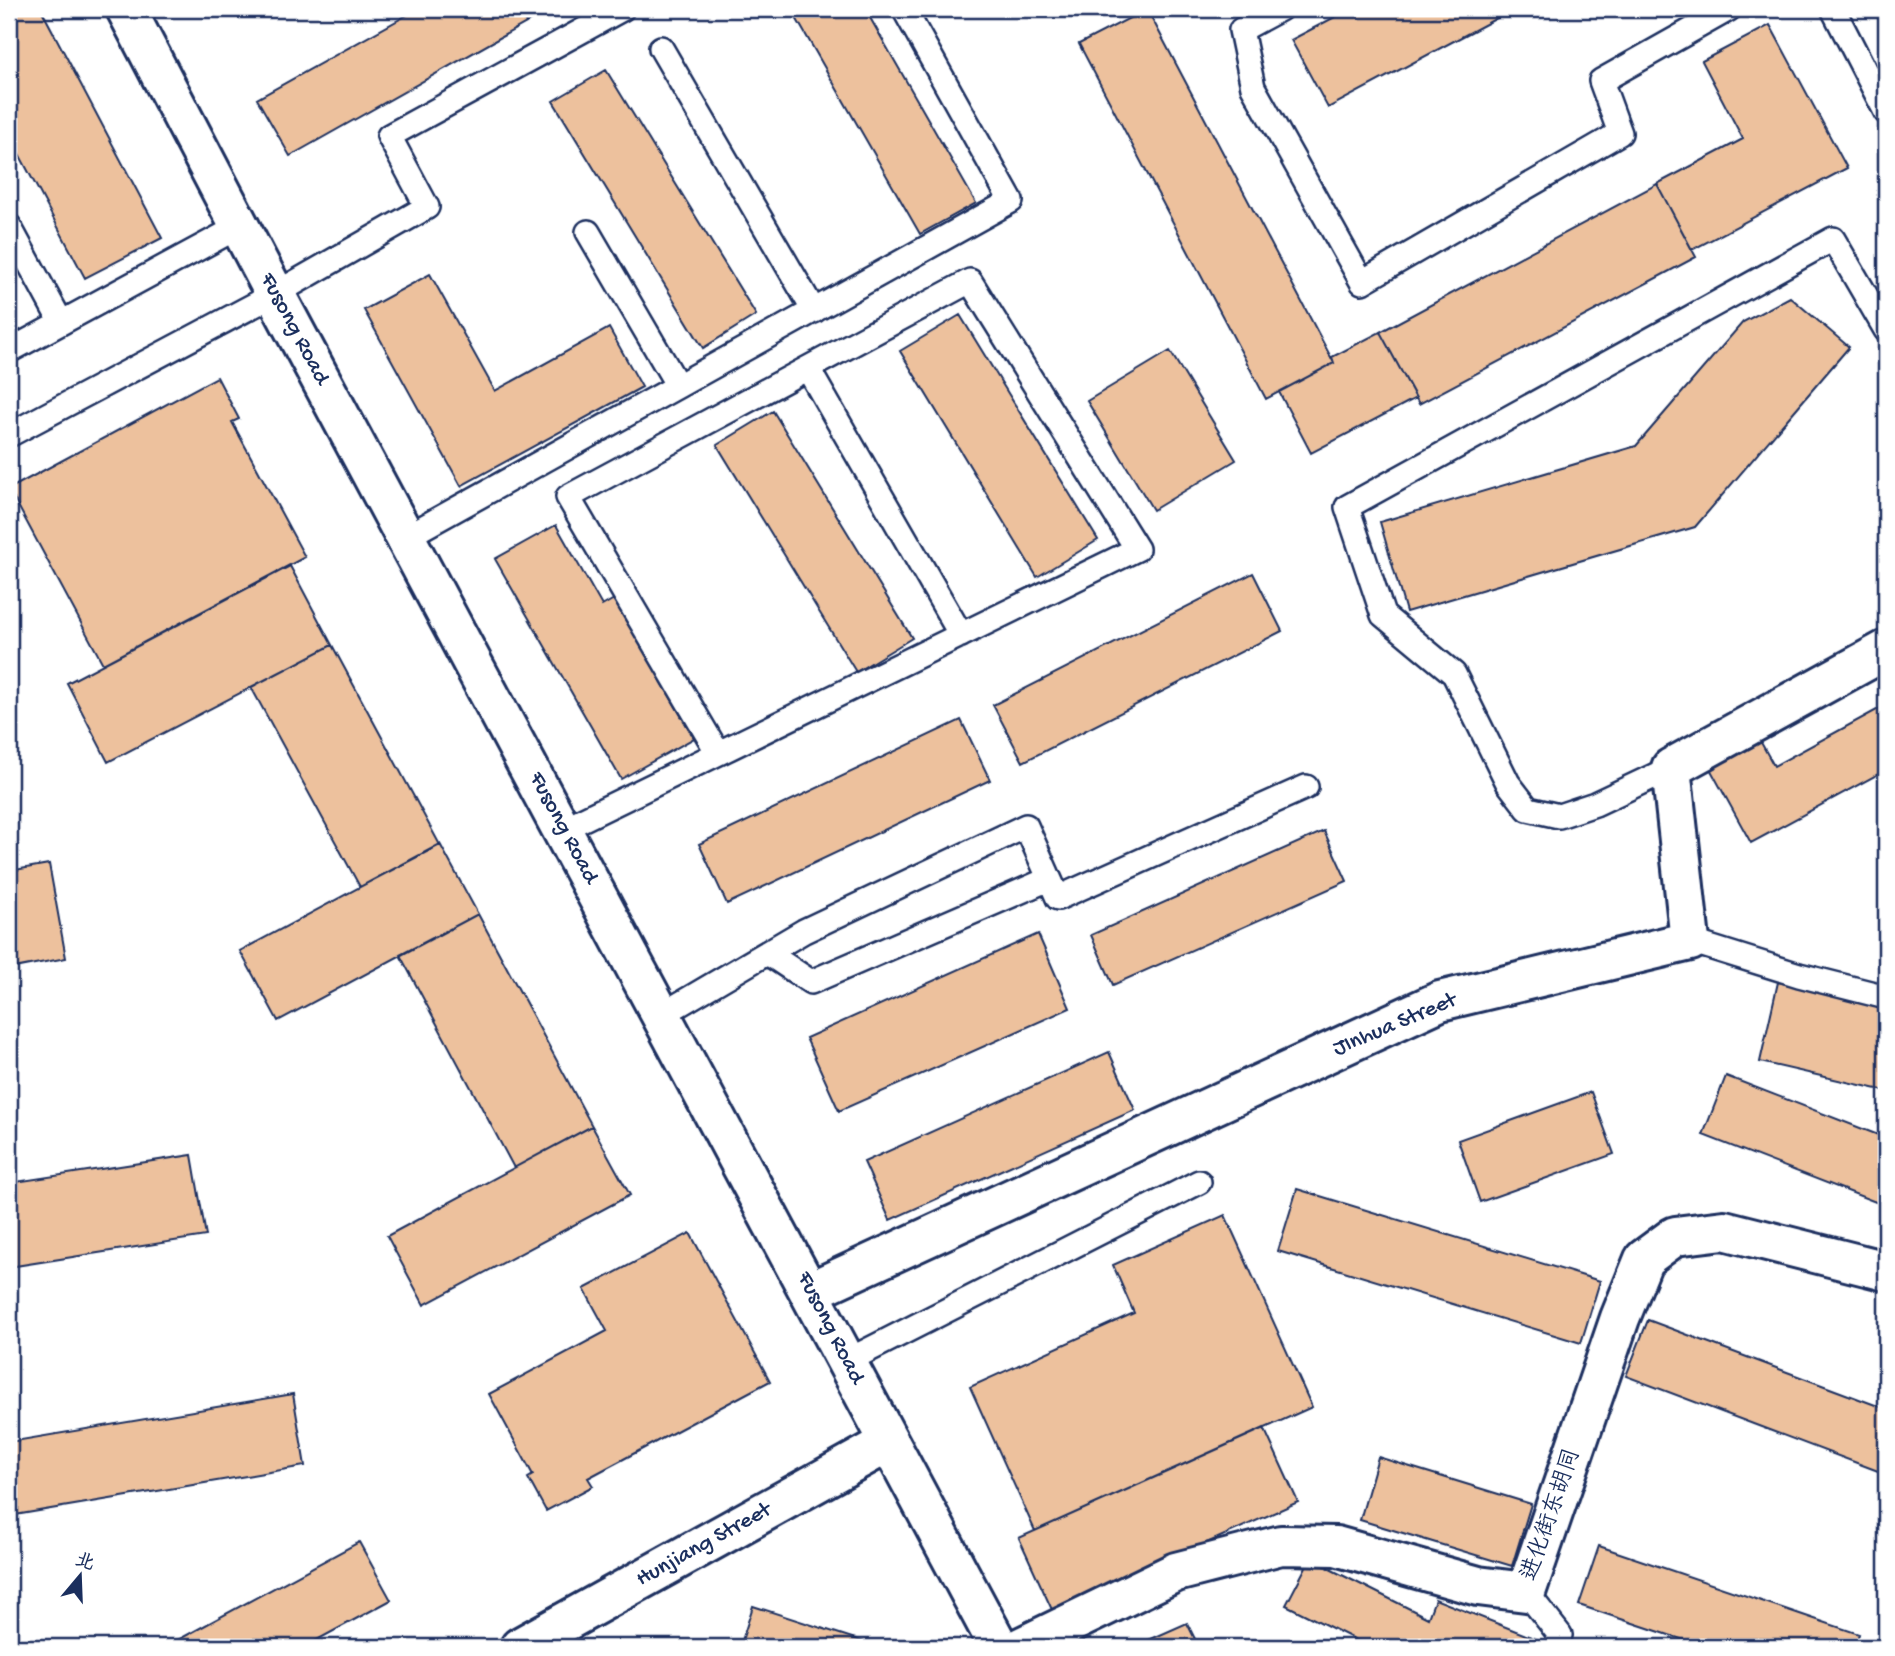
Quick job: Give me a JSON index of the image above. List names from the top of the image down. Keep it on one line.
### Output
{"streets":{"street":["Fusong Road","JInhua Street","进化街东胡同","Hunjiang Street"]},"crossings":[["Fusong Road","JInhua Street"],["Fusong Road","Hunjiang Street"]],"north":"top"}
